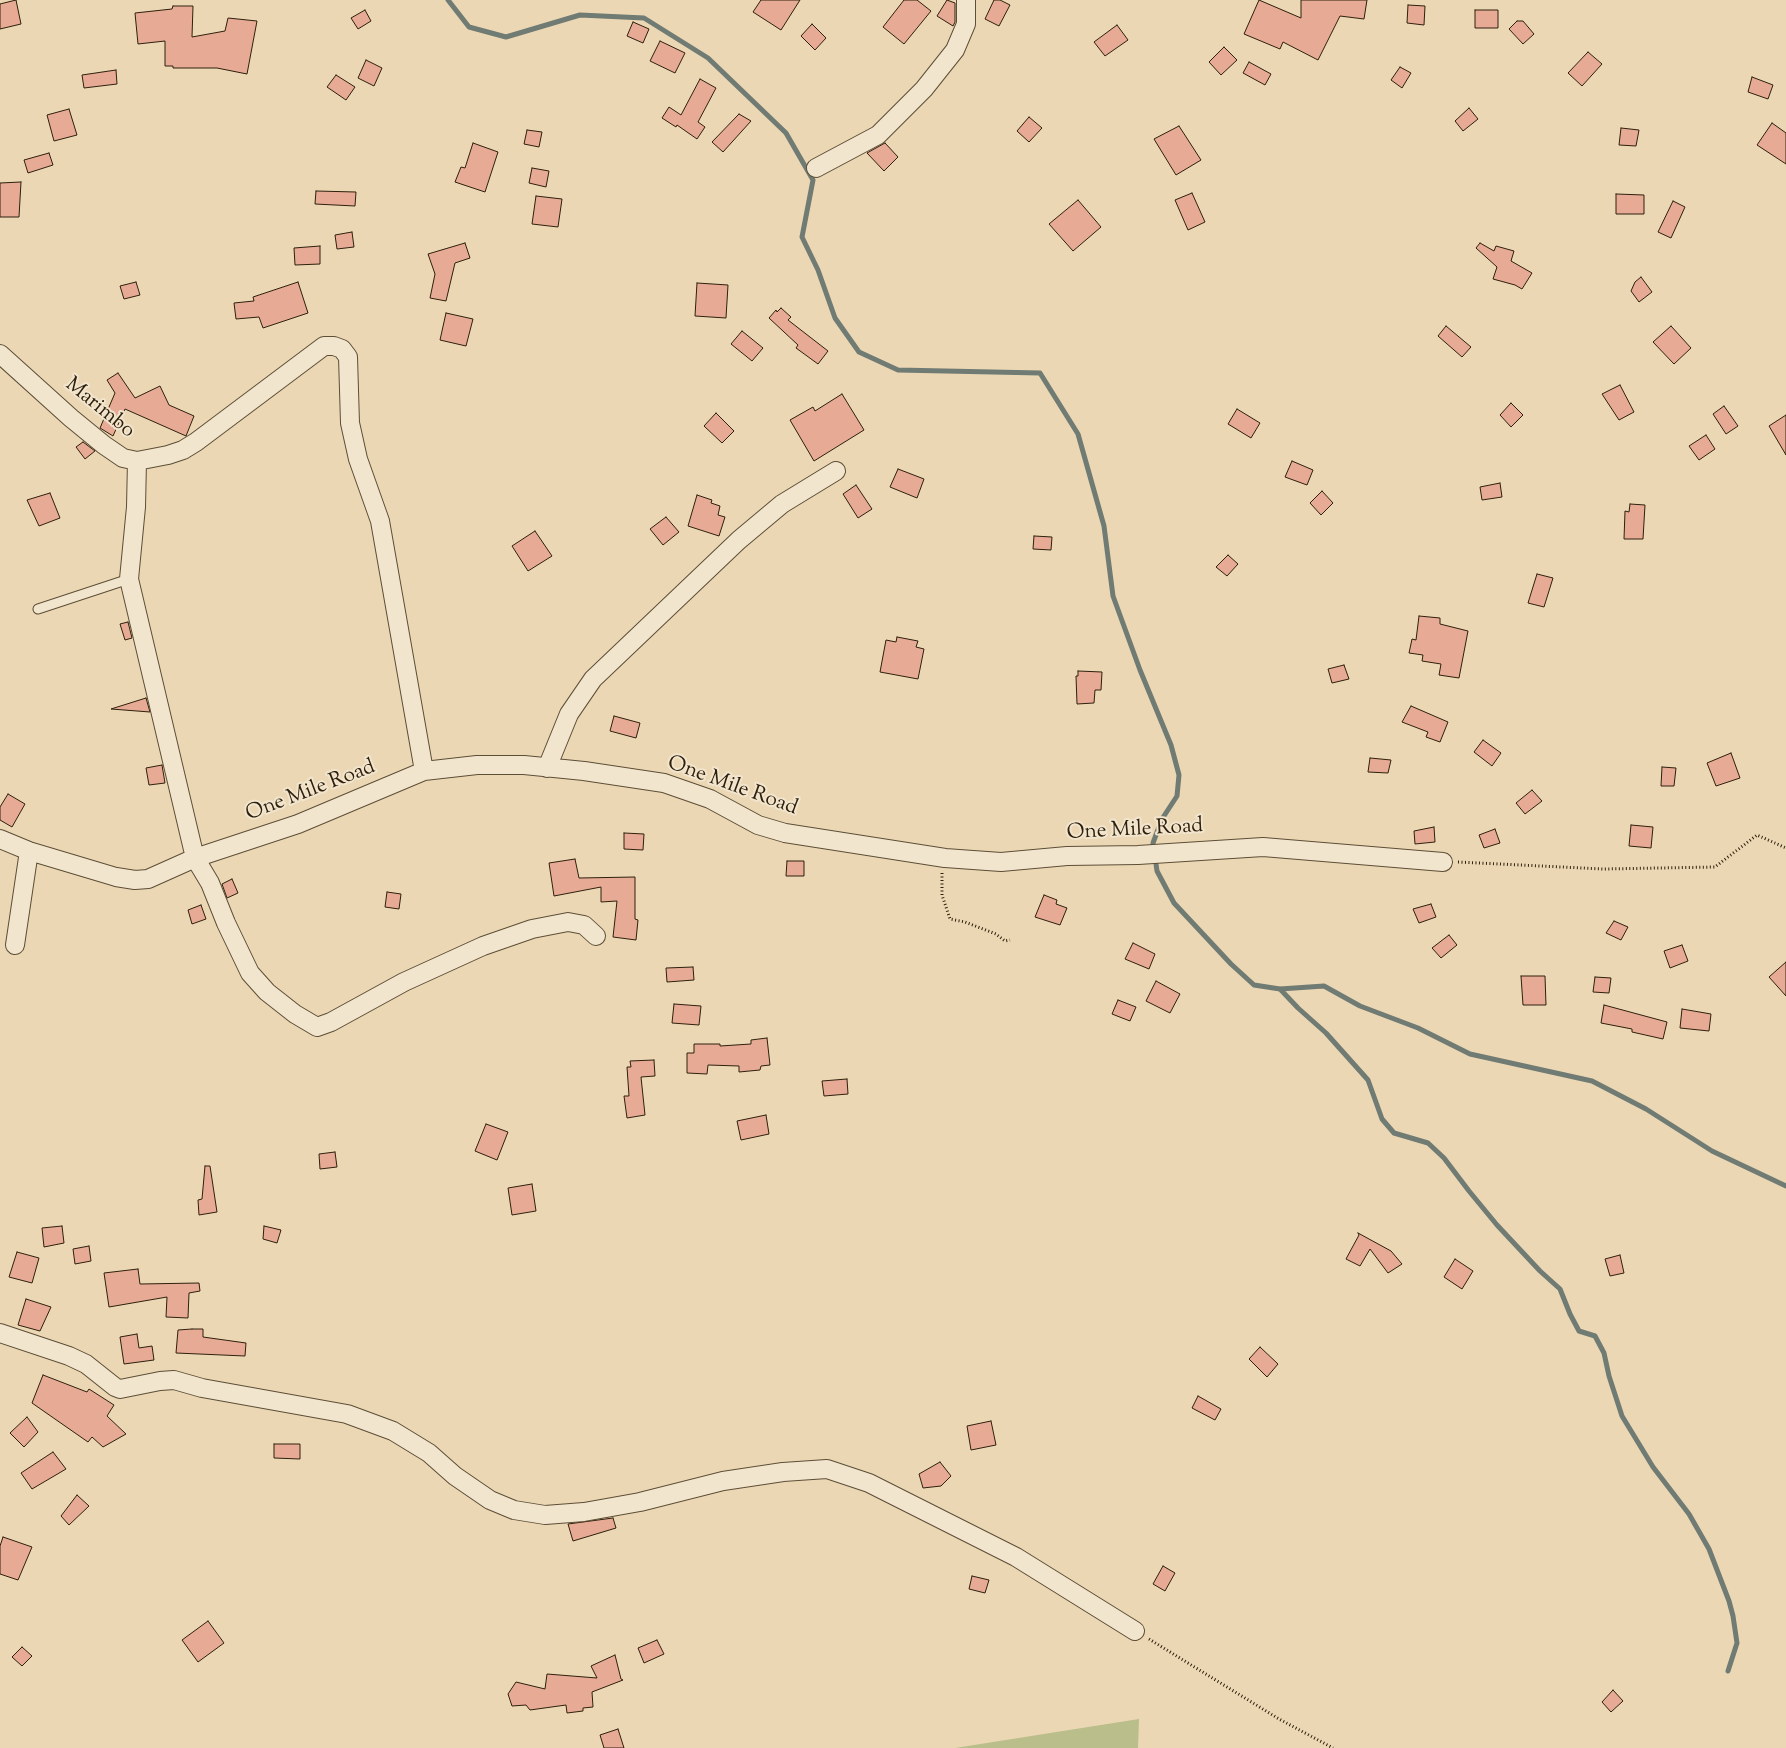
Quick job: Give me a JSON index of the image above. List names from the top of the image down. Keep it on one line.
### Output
{"streets":{"street":["Marimbo","One Mile Road"]},"crossings":[["Marimbo","One Mile Road"]]}
